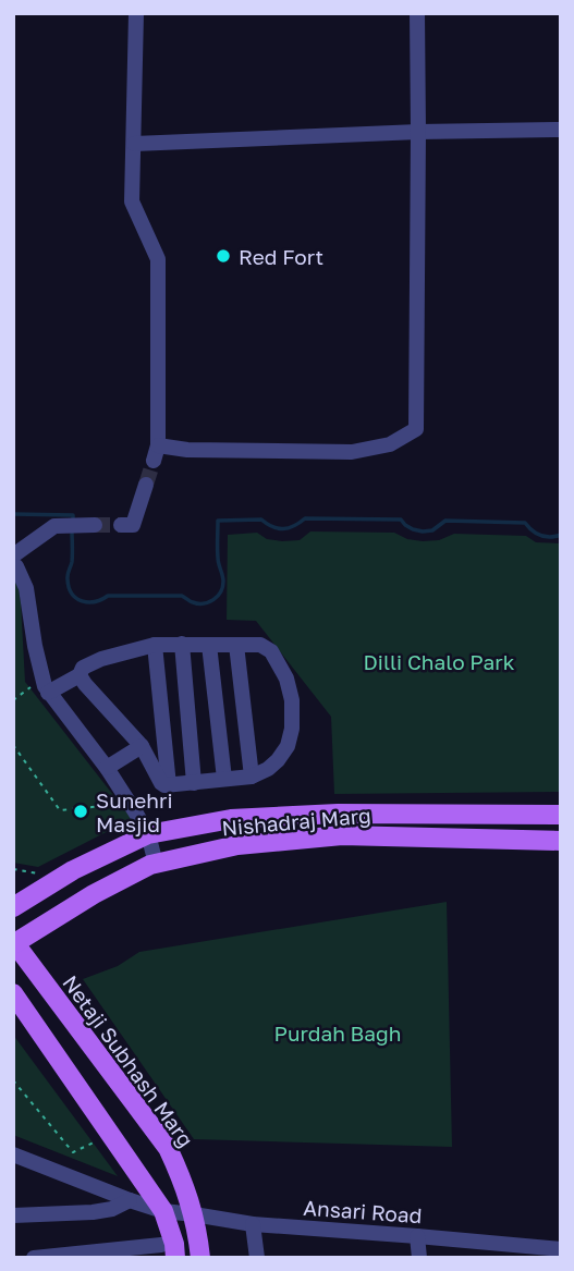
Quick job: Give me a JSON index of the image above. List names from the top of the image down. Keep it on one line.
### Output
{"streets":{"main road":["Nishadraj Marg","Netaji Subhash Marg"],"street":["Ansari Road"]},"crossings":[["Nishadraj Marg","Netaji Subhash Marg"],["Netaji Subhash Marg","Ansari Road"]],"parks":["Dilli Chalo Park","Purdah Bagh"],"places":["Red Fort","Sunehri Masjid"]}
